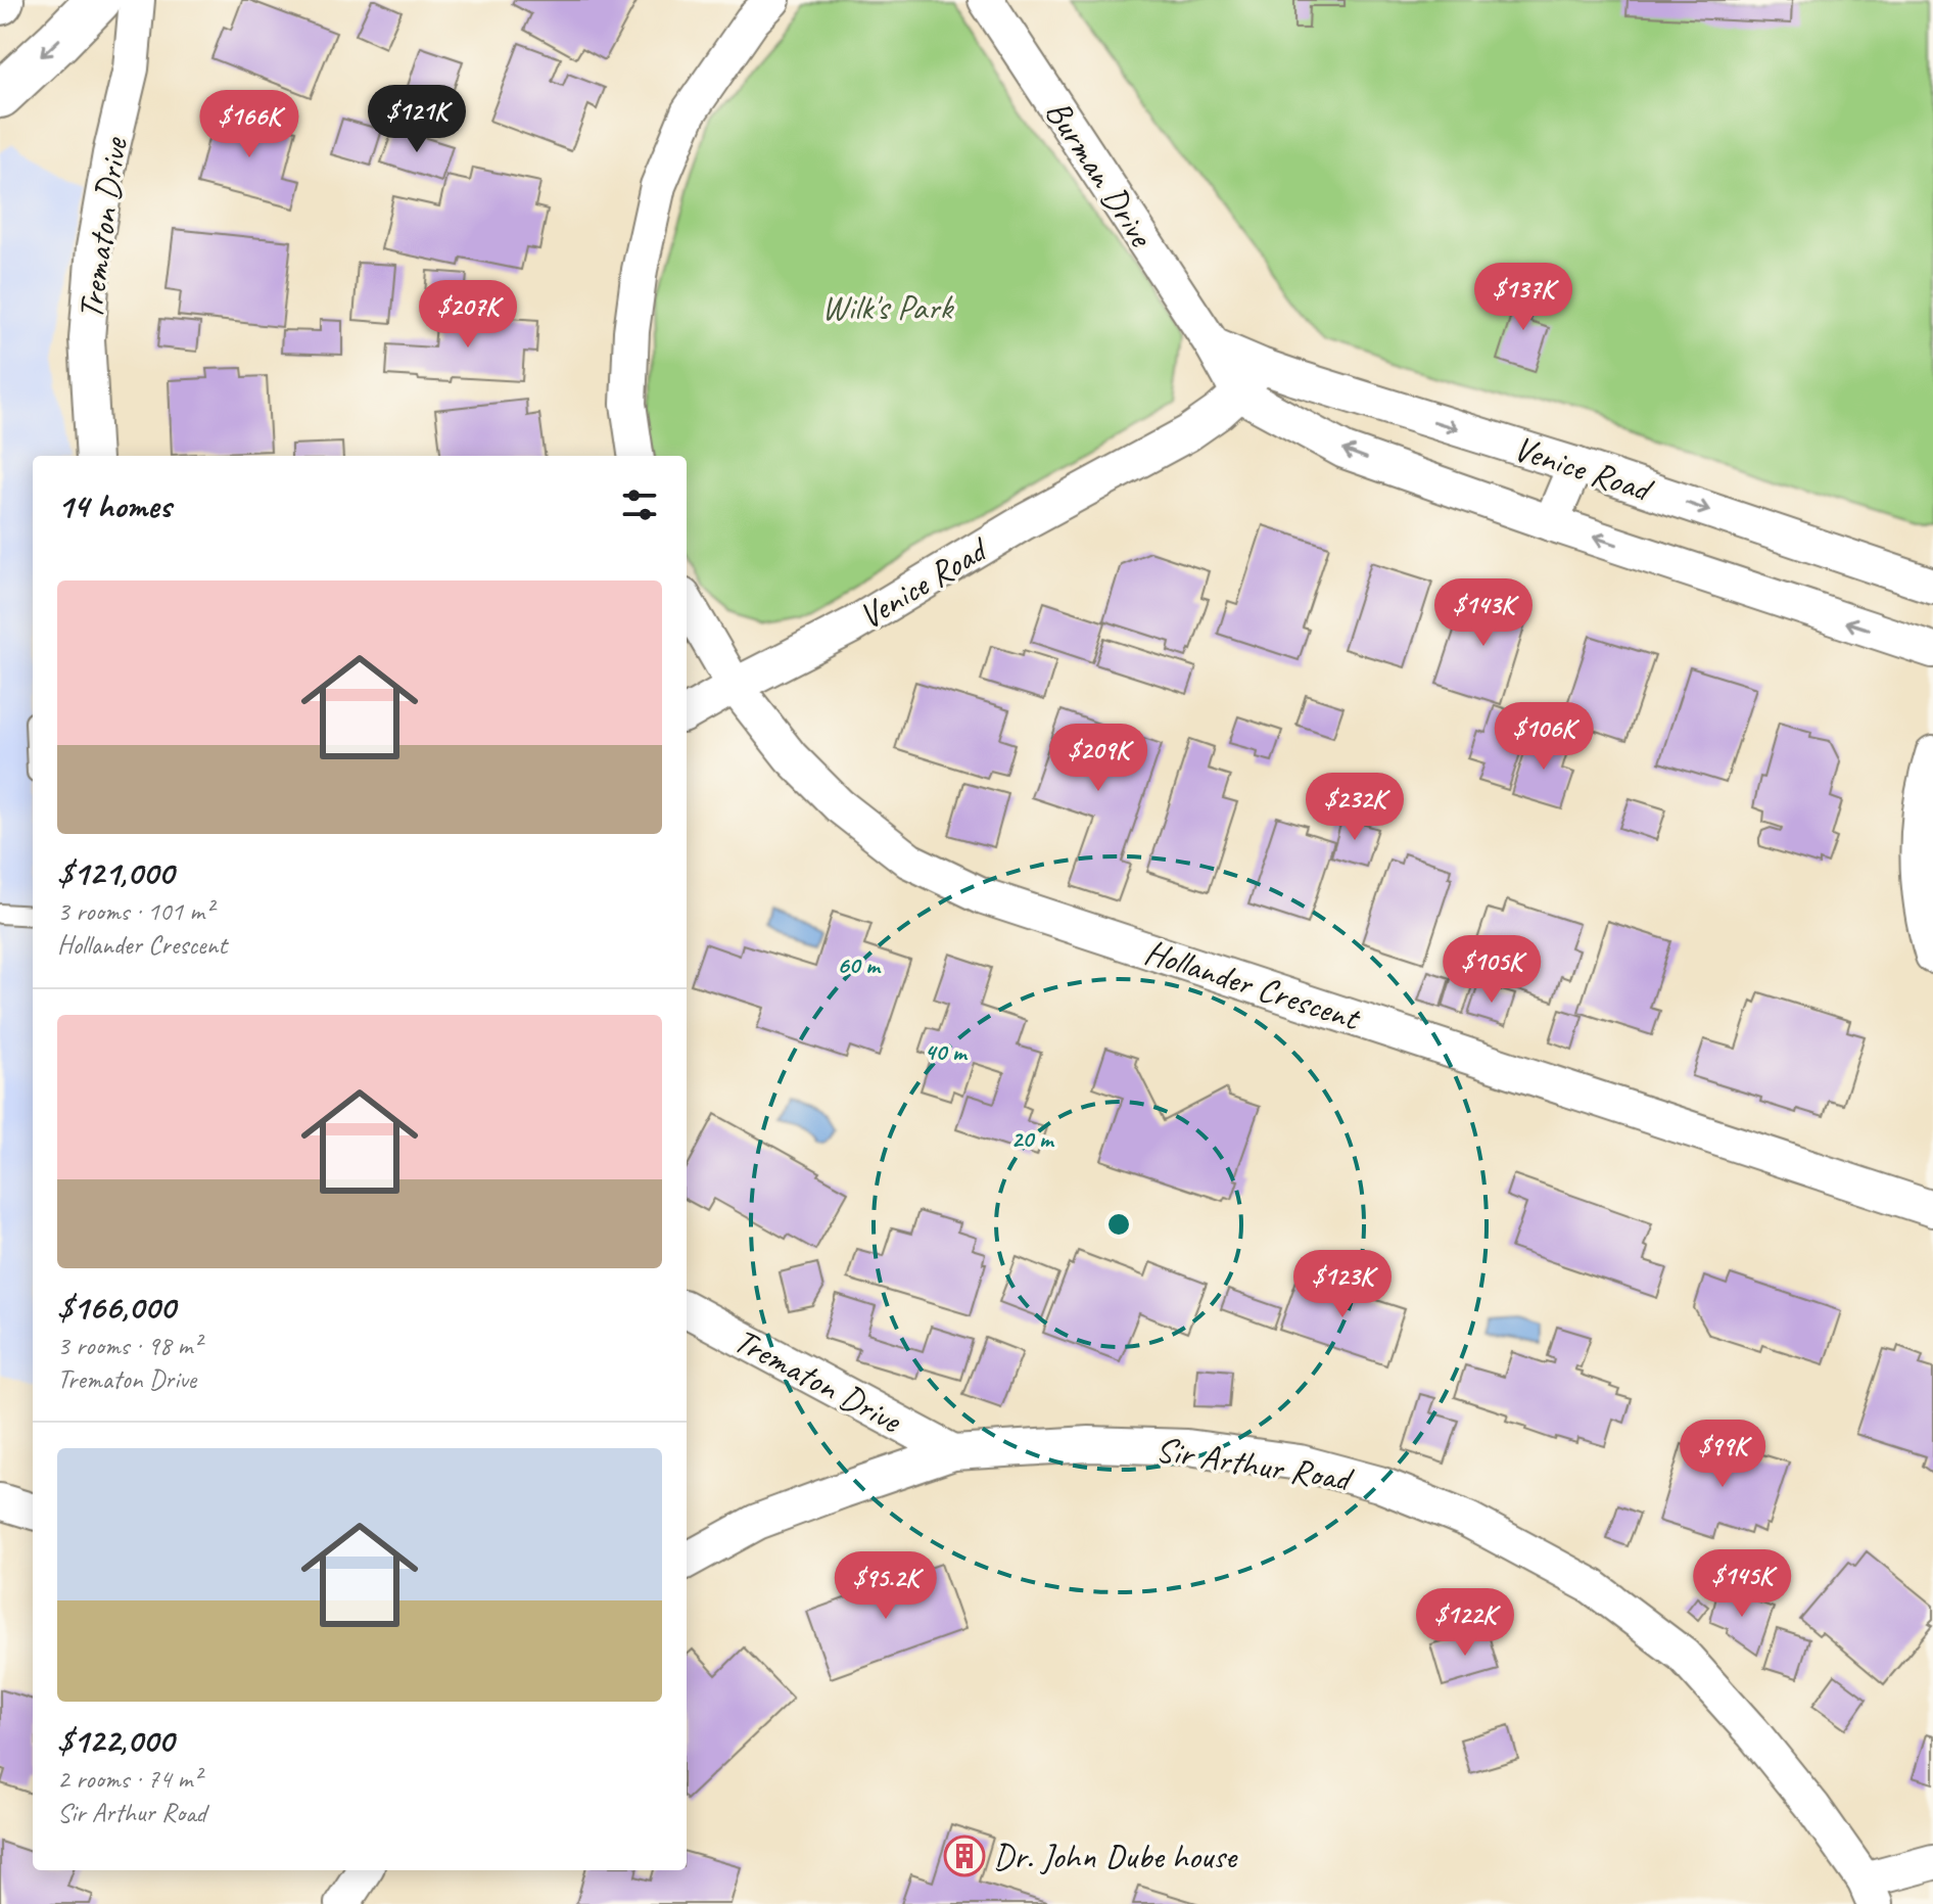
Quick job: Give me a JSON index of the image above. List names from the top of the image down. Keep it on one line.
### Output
{"streets":{"street":["Burman Drive","Trematon Drive","Venice Road","Hollander Crescent","Sir Arthur Road"]},"crossings":[["Burman Drive","Venice Road"],["Trematon Drive","Sir Arthur Road"],["Venice Road","Hollander Crescent"]],"parks":["Wilk's Park"],"places":{"building":["Dr. John Dube house"]},"page":{"price":["$121K","$166K","$137K","$207K","$143K","$106K","$209K","$232K","$105K","$123K","$99K","$145K","$95.2K","$122K"],"heading":"14 homes","list":[{"name":"$121,000","note":"3 rooms · 101 m² · Hollander Crescent"},{"name":"$166,000","note":"3 rooms · 98 m² · Trematon Drive"},{"name":"$122,000","note":"2 rooms · 74 m² · Sir Arthur Road"}]},"rings":["60 m","40 m","20 m"]}
